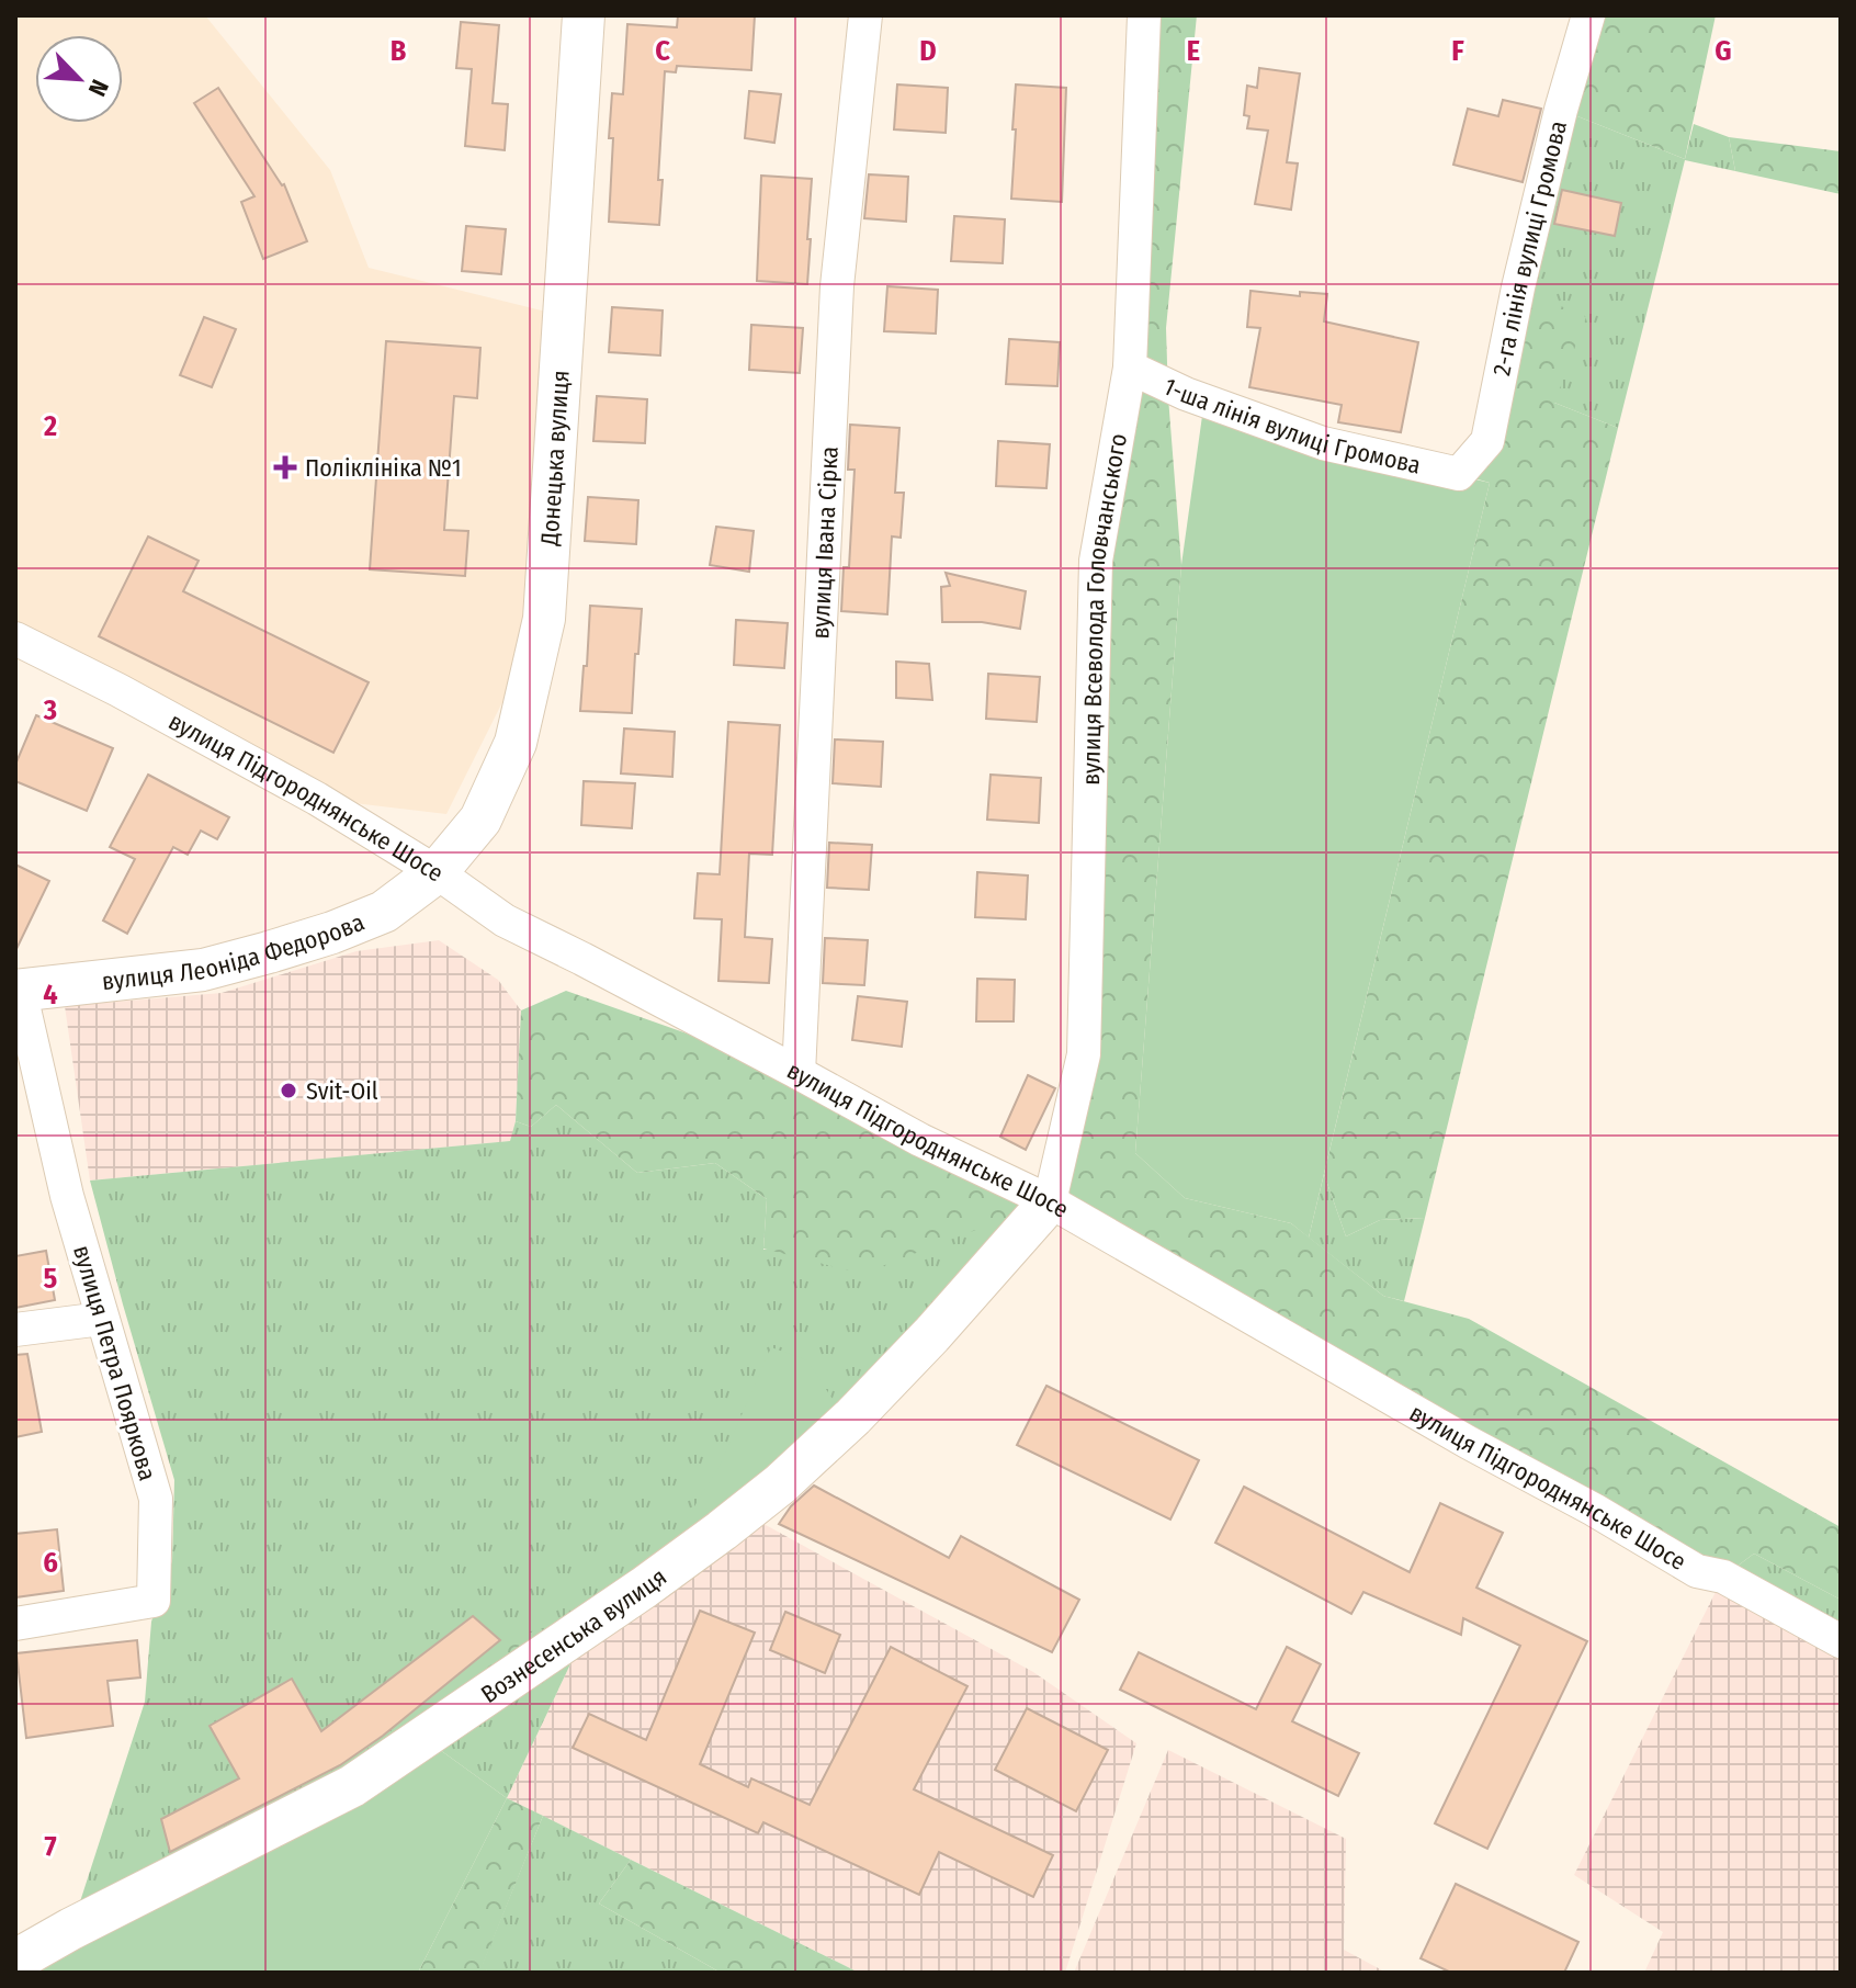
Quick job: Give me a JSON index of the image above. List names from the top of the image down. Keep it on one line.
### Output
{"streets":{"street":["2-га лінія вулиці Громова","1-ша лінія вулиці Громова","Донецька вулиця","вулиця Івана Сірка","вулиця Всеволода Головчанського","вулиця Підгороднянське Шосе","вулиця Леоніда Федорова","вулиця Петра Пояркова","Вознесенська вулиця"]},"crossings":[["2-га лінія вулиці Громова","1-ша лінія вулиці Громова"],["1-ша лінія вулиці Громова","вулиця Всеволода Головчанського"],["Донецька вулиця","вулиця Підгороднянське Шосе"],["Донецька вулиця","вулиця Леоніда Федорова"],["вулиця Івана Сірка","вулиця Підгороднянське Шосе"],["вулиця Всеволода Головчанського","вулиця Підгороднянське Шосе"],["вулиця Всеволода Головчанського","Вознесенська вулиця"],["вулиця Підгороднянське Шосе","вулиця Леоніда Федорова"],["вулиця Підгороднянське Шосе","Вознесенська вулиця"],["вулиця Леоніда Федорова","вулиця Петра Пояркова"]],"places":{"health":["Поліклініка №1"],"other":["Svit-Oil"]},"north":"bottom right","grid":{"columns":["B","C","D","E","F","G"],"rows":["2","3","4","5","6","7"]}}
